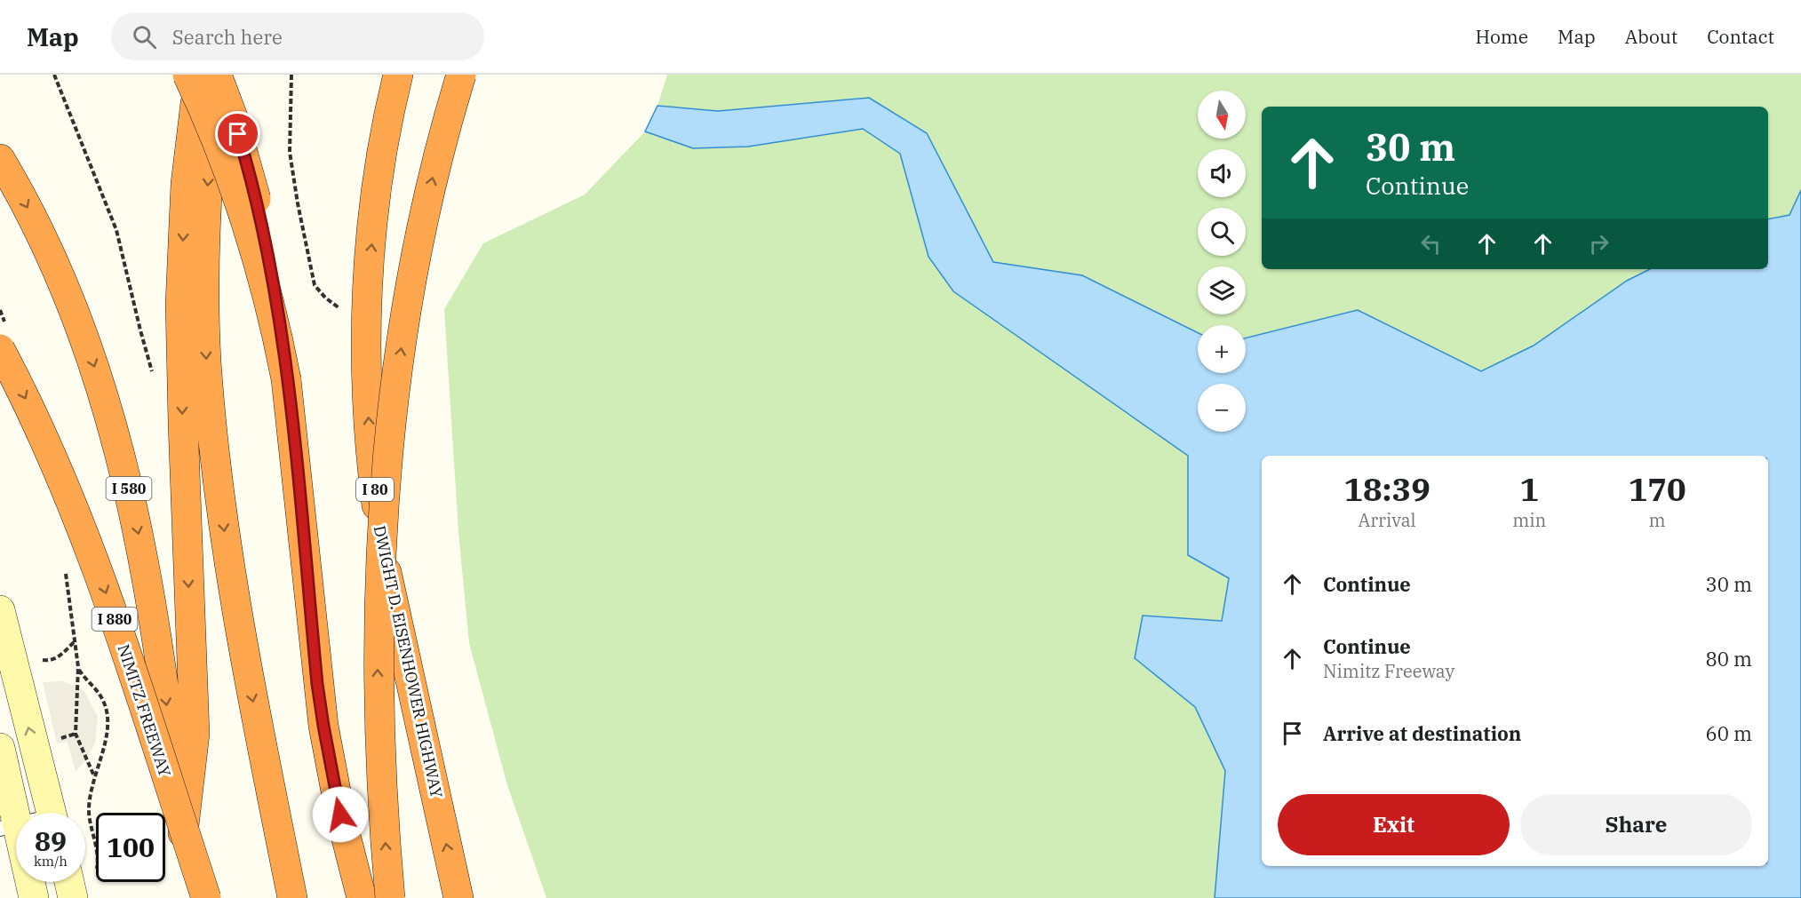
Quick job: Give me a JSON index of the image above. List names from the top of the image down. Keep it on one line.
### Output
{"streets":{"highway":["I 580","I 80","I 880","DWIGHT D. EISENHOWER HIGHWAY","NIMITZ FREEWAY"]},"north":"bottom","page":{"header":"Map","search":"Search here","nav":["Home","Map","About","Contact"],"map_buttons":["+","−"],"turn":["30 m","Continue"],"eta":["18:39","Arrival","1","min","170","m"],"list":[{"name":"Continue","value":"30 m"},{"name":"Continue","note":"Nimitz Freeway","value":"80 m"},{"name":"Arrive at destination","value":"60 m"}],"buttons":["Exit","Share"],"speed":"89 km/h","limit":"100"}}
